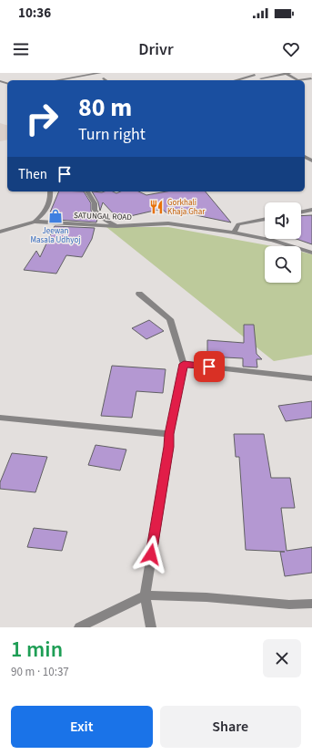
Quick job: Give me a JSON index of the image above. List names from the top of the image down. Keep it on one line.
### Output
{"streets":{"street":["SATUNGAL ROAD"]},"places":{"restaurant":["Gorkhali Khaja Ghar"],"shop":["Jeewan Masala Udhyoj"]},"page":{"status":"10:36","header":"Drivr","turn":["80 m","Turn right"],"then":"Then","heading":["1 min","90 m · 10:37"],"buttons":["Exit","Share"]}}
